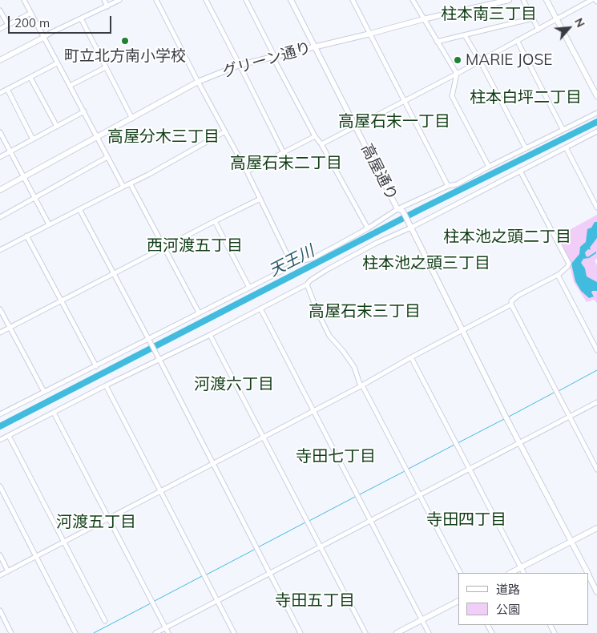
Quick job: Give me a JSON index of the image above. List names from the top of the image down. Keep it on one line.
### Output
{"streets":{"street":["グリーン通り","高屋通り"]},"crossings":[["グリーン通り","高屋通り"]],"districts":["柱本南三丁目","柱本白坪二丁目","高屋石末一丁目","高屋分木三丁目","高屋石末二丁目","柱本池之頭二丁目","西河渡五丁目","柱本池之頭三丁目","高屋石末三丁目","河渡六丁目","寺田七丁目","寺田四丁目","河渡五丁目","寺田五丁目"],"water":["天王川"],"places":["町立北方南小学校","MARIE JOSE"],"legend":["道路","公園"],"scale_bar":"200 m","north":"top right"}
